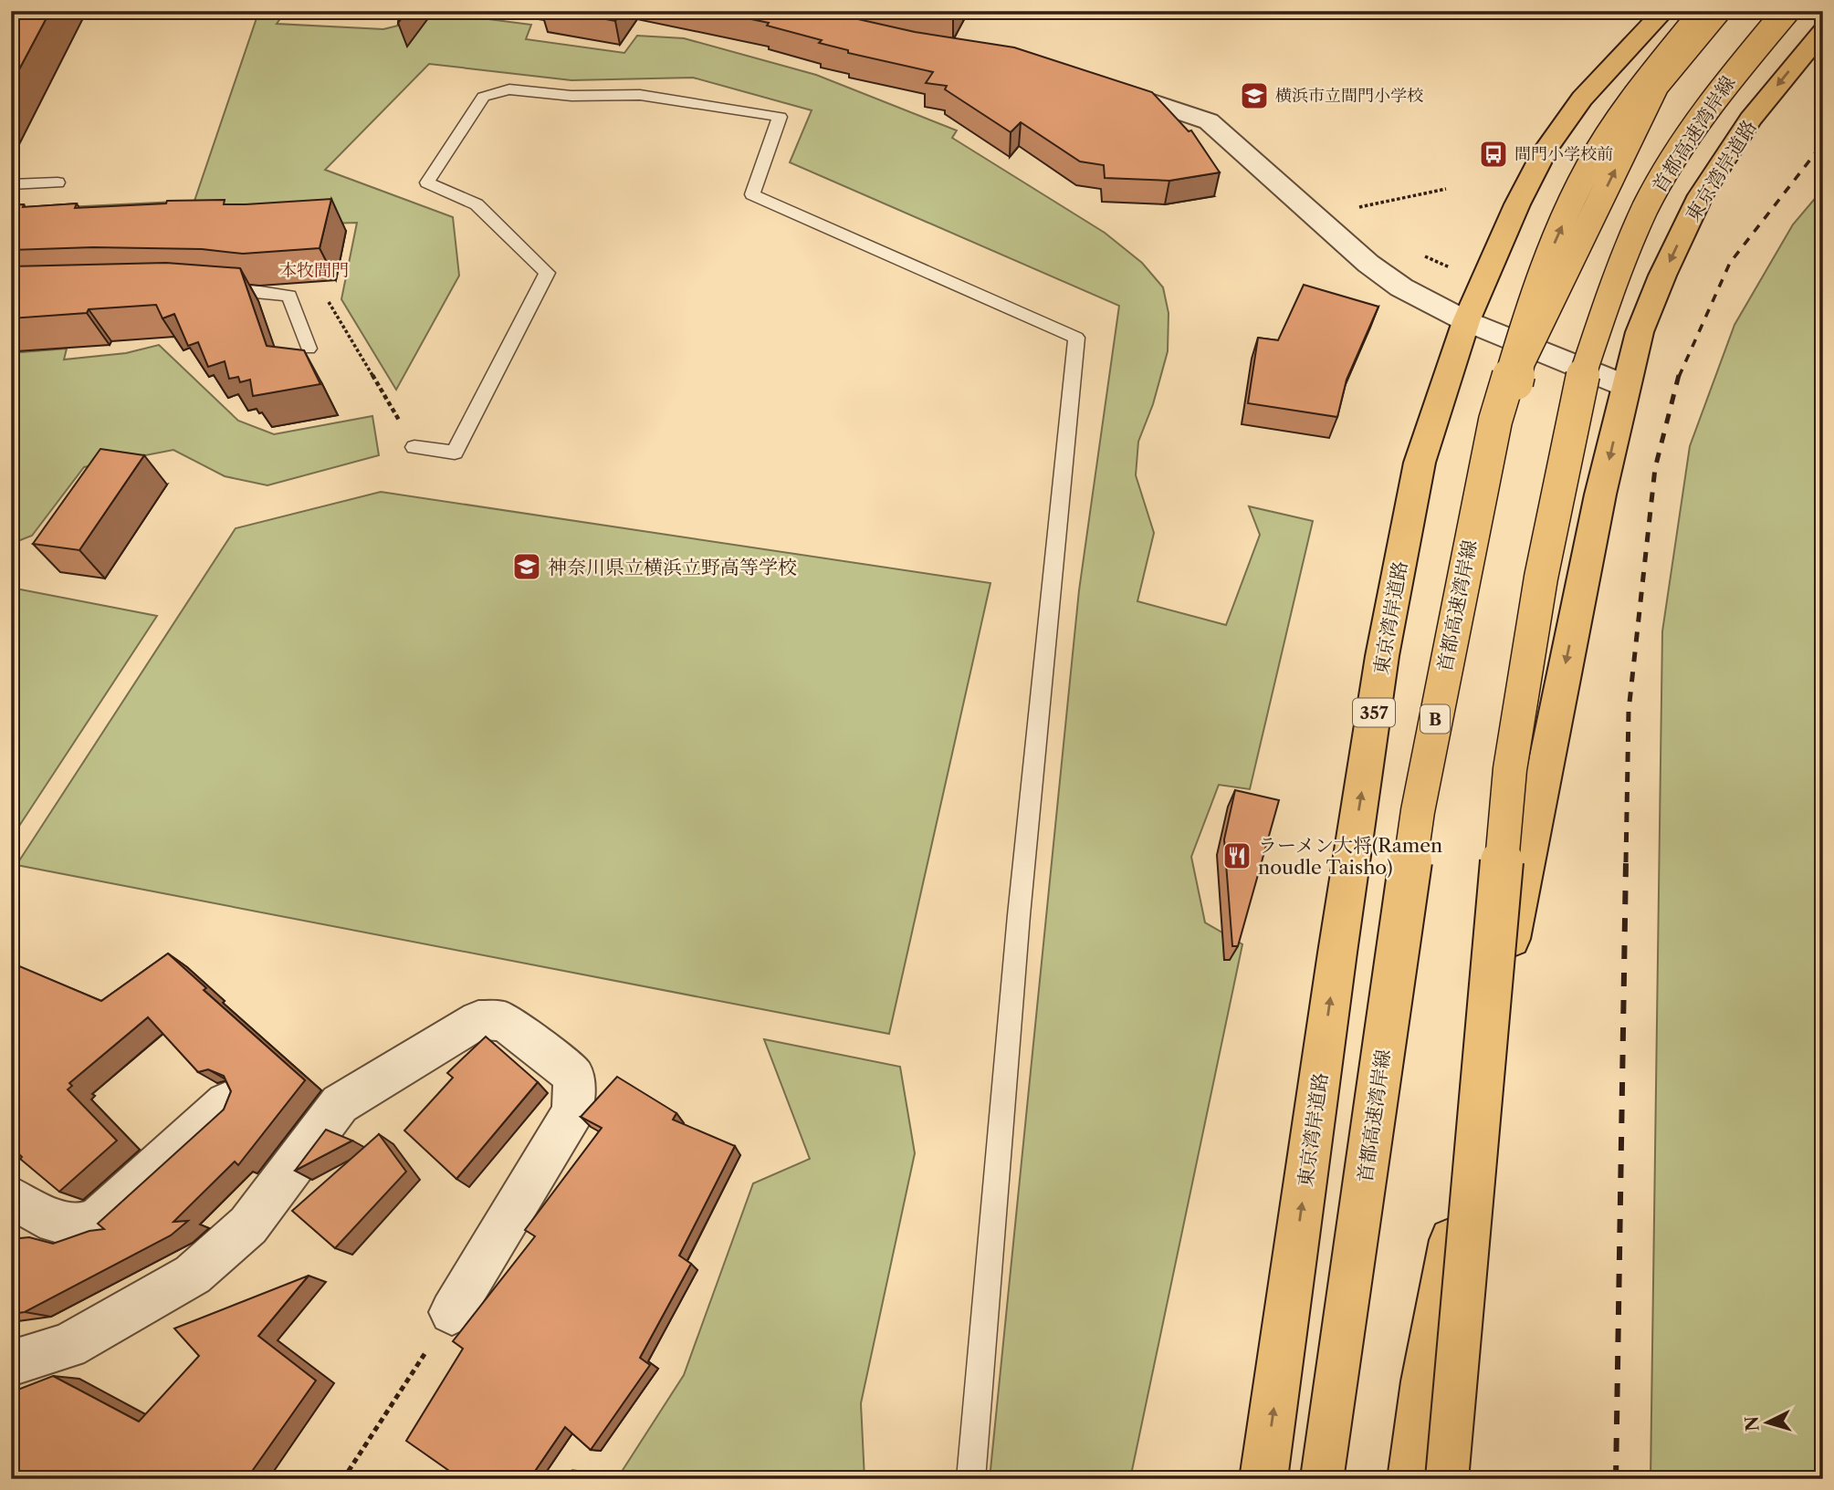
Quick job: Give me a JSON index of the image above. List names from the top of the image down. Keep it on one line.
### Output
{"streets":{"highway":["首都高速湾岸線","東京湾岸道路","357","B"]},"districts":["本牧間門"],"places":{"school or university":["横浜市立間門小学校","神奈川県立横浜立野高等学校"],"bus stop":["間門小学校前"],"restaurant":["ラーメン大将(Ramen noudle Taisho)"]},"north":"left"}
